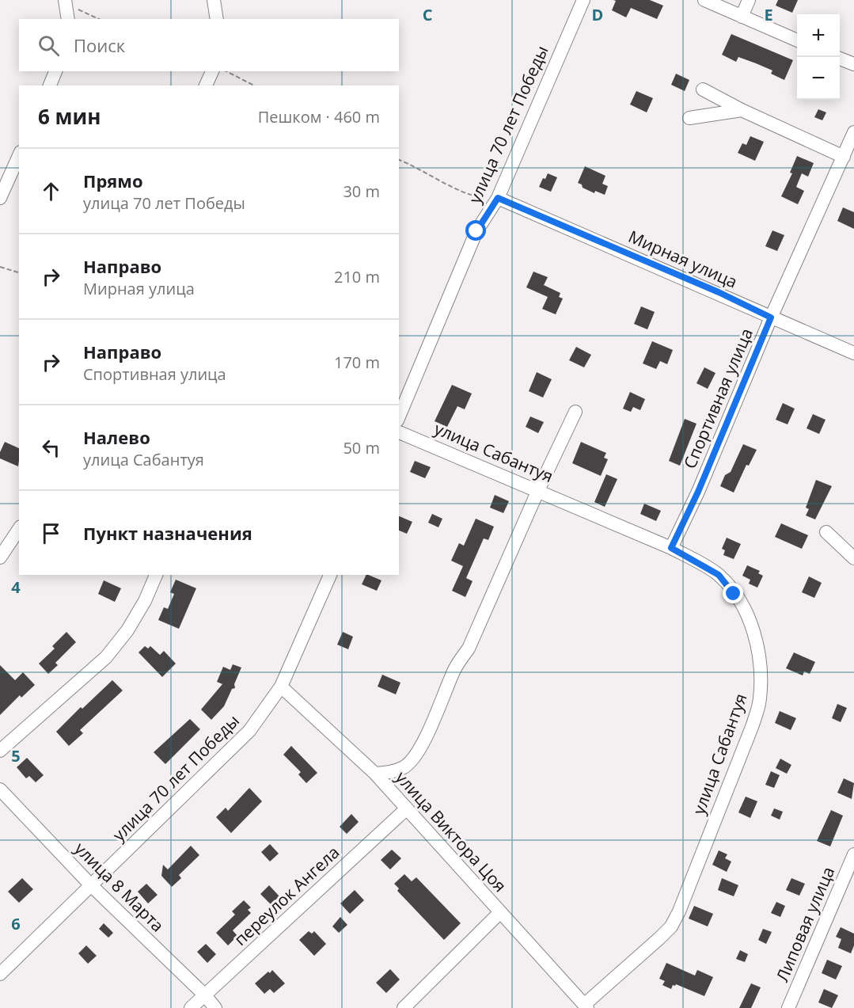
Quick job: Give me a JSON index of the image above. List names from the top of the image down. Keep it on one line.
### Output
{"streets":{"street":["улица 70 лет Победы","Мирная улица","Спортивная улица","улица Сабантуя","улица Виктора Цоя","улица 8 Марта","переулок Ангела","Липовая улица"]},"crossings":[["улица 70 лет Победы","Мирная улица"],["улица 70 лет Победы","улица Виктора Цоя"],["улица 70 лет Победы","улица 8 Марта"],["Мирная улица","Спортивная улица"],["Спортивная улица","улица Сабантуя"],["улица Сабантуя","улица Виктора Цоя"],["улица Виктора Цоя","переулок Ангела"],["улица 8 Марта","переулок Ангела"]],"page":{"map_buttons":["+","−"],"search":"Поиск","heading":["6 мин","Пешком · 460 m"],"list":[["Прямо","улица 70 лет Победы","30 m"],["Направо","Мирная улица","210 m"],["Направо","Спортивная улица","170 m"],["Налево","улица Сабантуя","50 m"],"Пункт назначения"]},"grid":{"columns":["C","D","E"],"rows":["4","5","6"]}}
